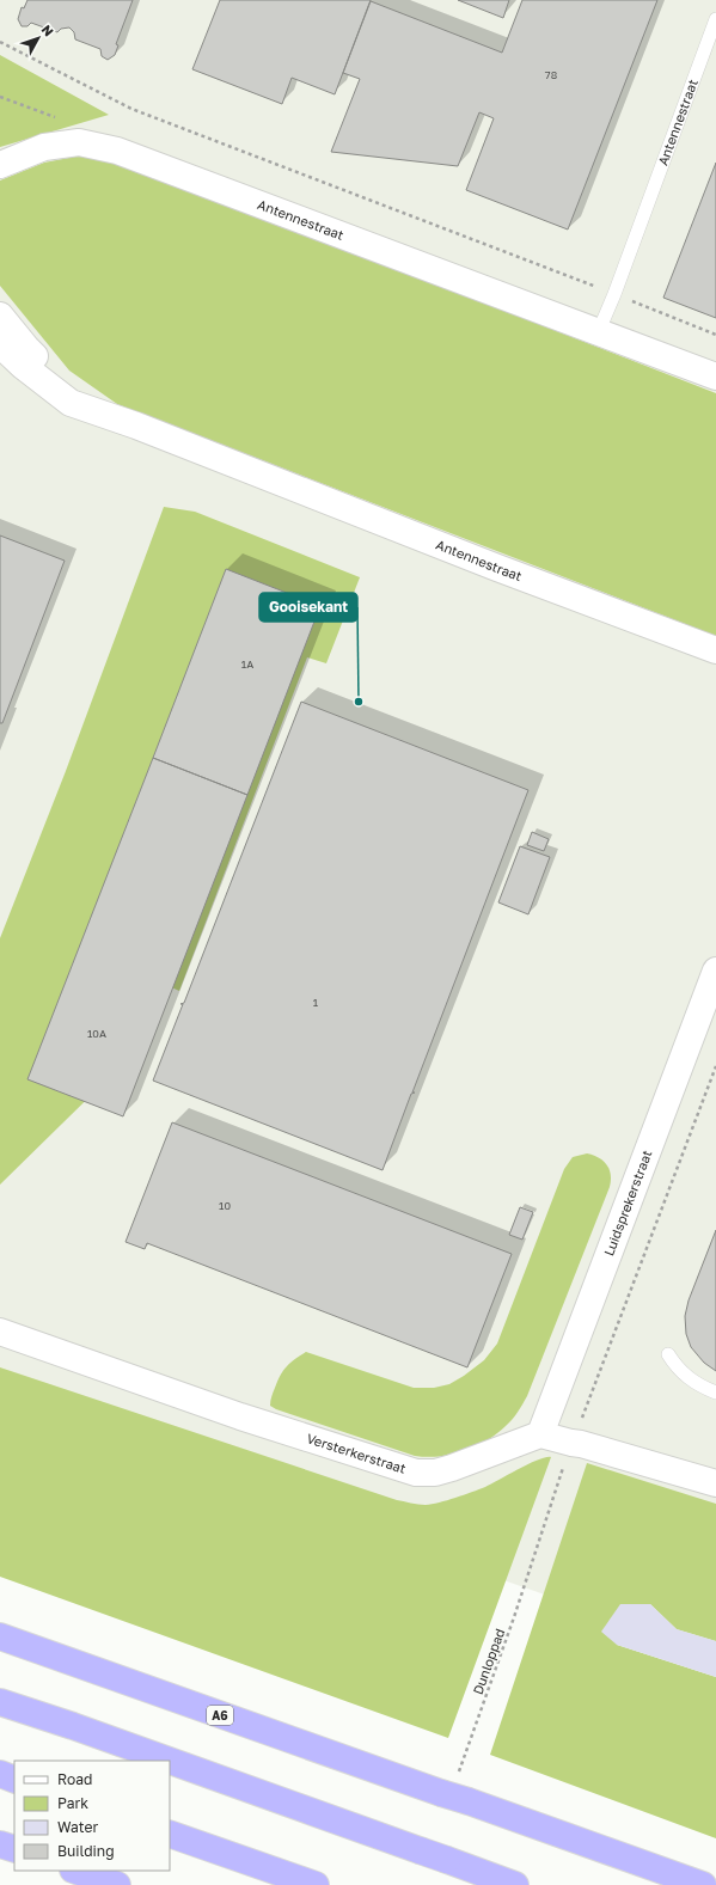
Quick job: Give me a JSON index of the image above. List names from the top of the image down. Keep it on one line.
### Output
{"streets":{"highway":["A6"],"street":["Antennestraat","Luidsprekerstraat","Versterkerstraat"],"path":["Dunloppad"]},"crossings":[["Luidsprekerstraat","Versterkerstraat"],["Dunloppad","A6"]],"places":["Gooisekant"],"house_numbers":["78","1A","1","10A","10"],"legend":["Road","Park","Water","Building"],"north":"top right"}
